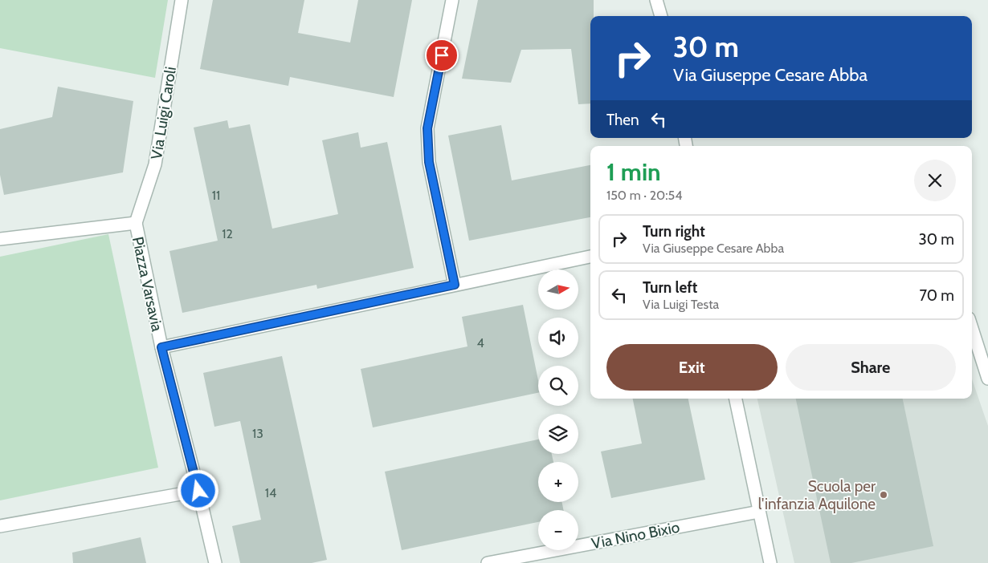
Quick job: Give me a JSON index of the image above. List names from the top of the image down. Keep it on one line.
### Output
{"streets":{"street":["Via Luigi Caroli","Piazza Varsavia","Via Nino Bixio"]},"crossings":[["Via Luigi Caroli","Piazza Varsavia"]],"places":["Scuola per l'infanzia Aquilone"],"house_numbers":["11","12","4","13","14"],"north":"right","page":{"turn":["30 m","Via Giuseppe Cesare Abba"],"then":"Then","heading":["1 min","150 m · 20:54"],"list":[{"name":"Turn right","note":"Via Giuseppe Cesare Abba","value":"30 m"},{"name":"Turn left","note":"Via Luigi Testa","value":"70 m"}],"map_buttons":["+","−"],"buttons":["Exit","Share"]}}
